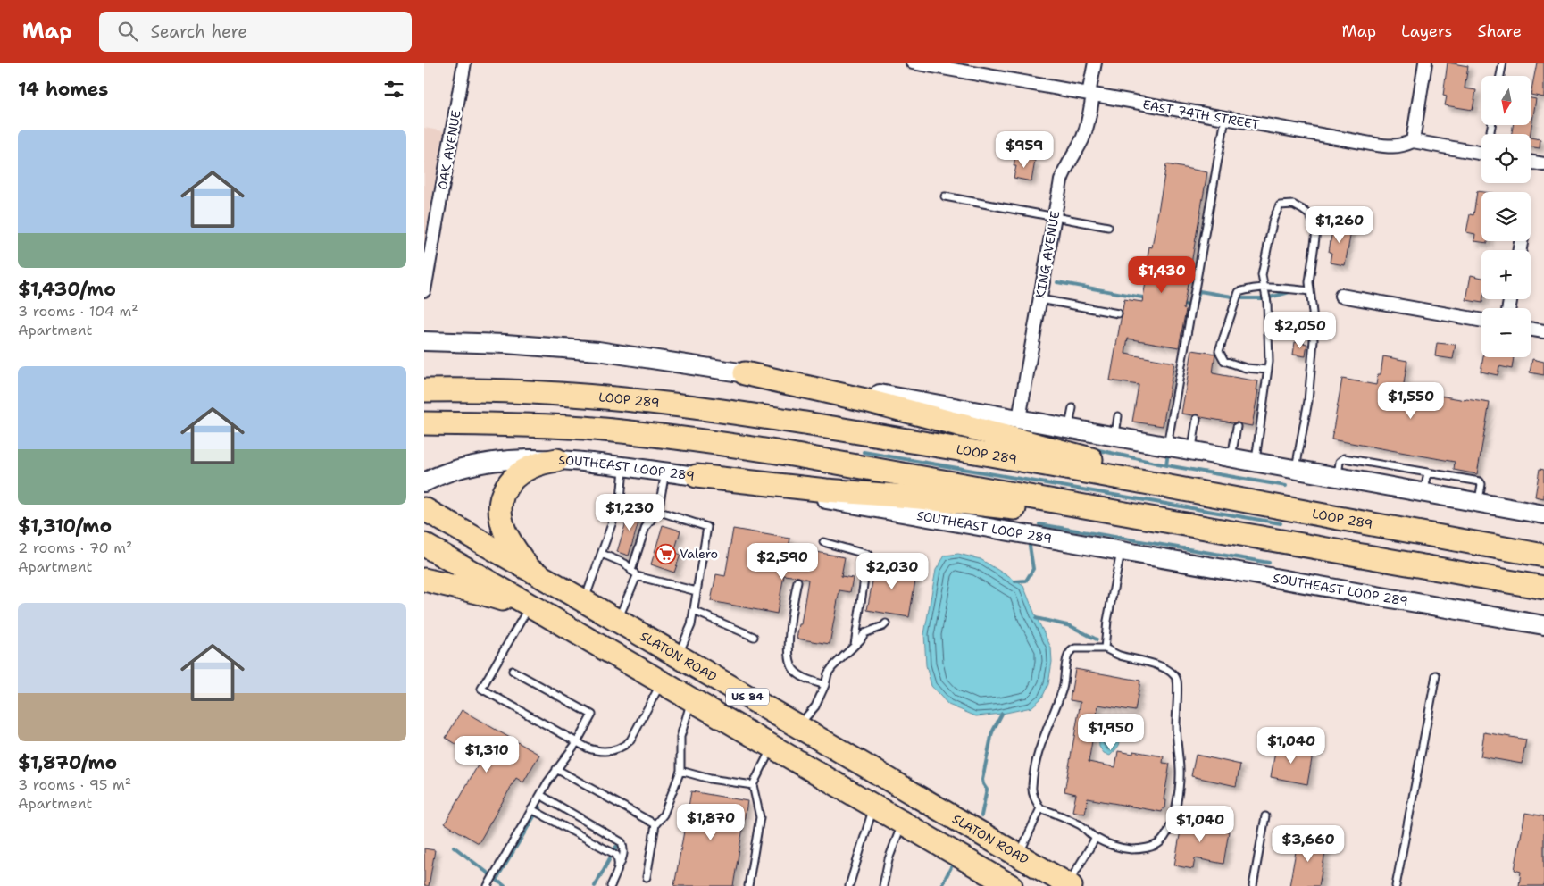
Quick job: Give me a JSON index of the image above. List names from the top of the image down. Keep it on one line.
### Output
{"streets":{"highway":["LOOP 289","SLATON ROAD","US 84"],"main road":["SOUTHEAST LOOP 289"],"street":["EAST 74TH STREET","OAK AVENUE","KING AVENUE"]},"crossings":[["EAST 74TH STREET","KING AVENUE"]],"places":{"supermarket":["Valero"]},"north":"bottom","page":{"header":"Map","search":"Search here","nav":["Map","Layers","Share"],"heading":"14 homes","map_buttons":["+","−"],"list":[{"name":"$1,430/mo","note":"3 rooms · 104 m² · Apartment"},{"name":"$1,310/mo","note":"2 rooms · 70 m² · Apartment"},{"name":"$1,870/mo","note":"3 rooms · 95 m² · Apartment"}],"price":["$959","$1,260","$1,430","$2,050","$1,550","$1,230","$2,590","$2,030","$1,950","$1,040","$1,310","$1,870","$1,040","$3,660"]}}
